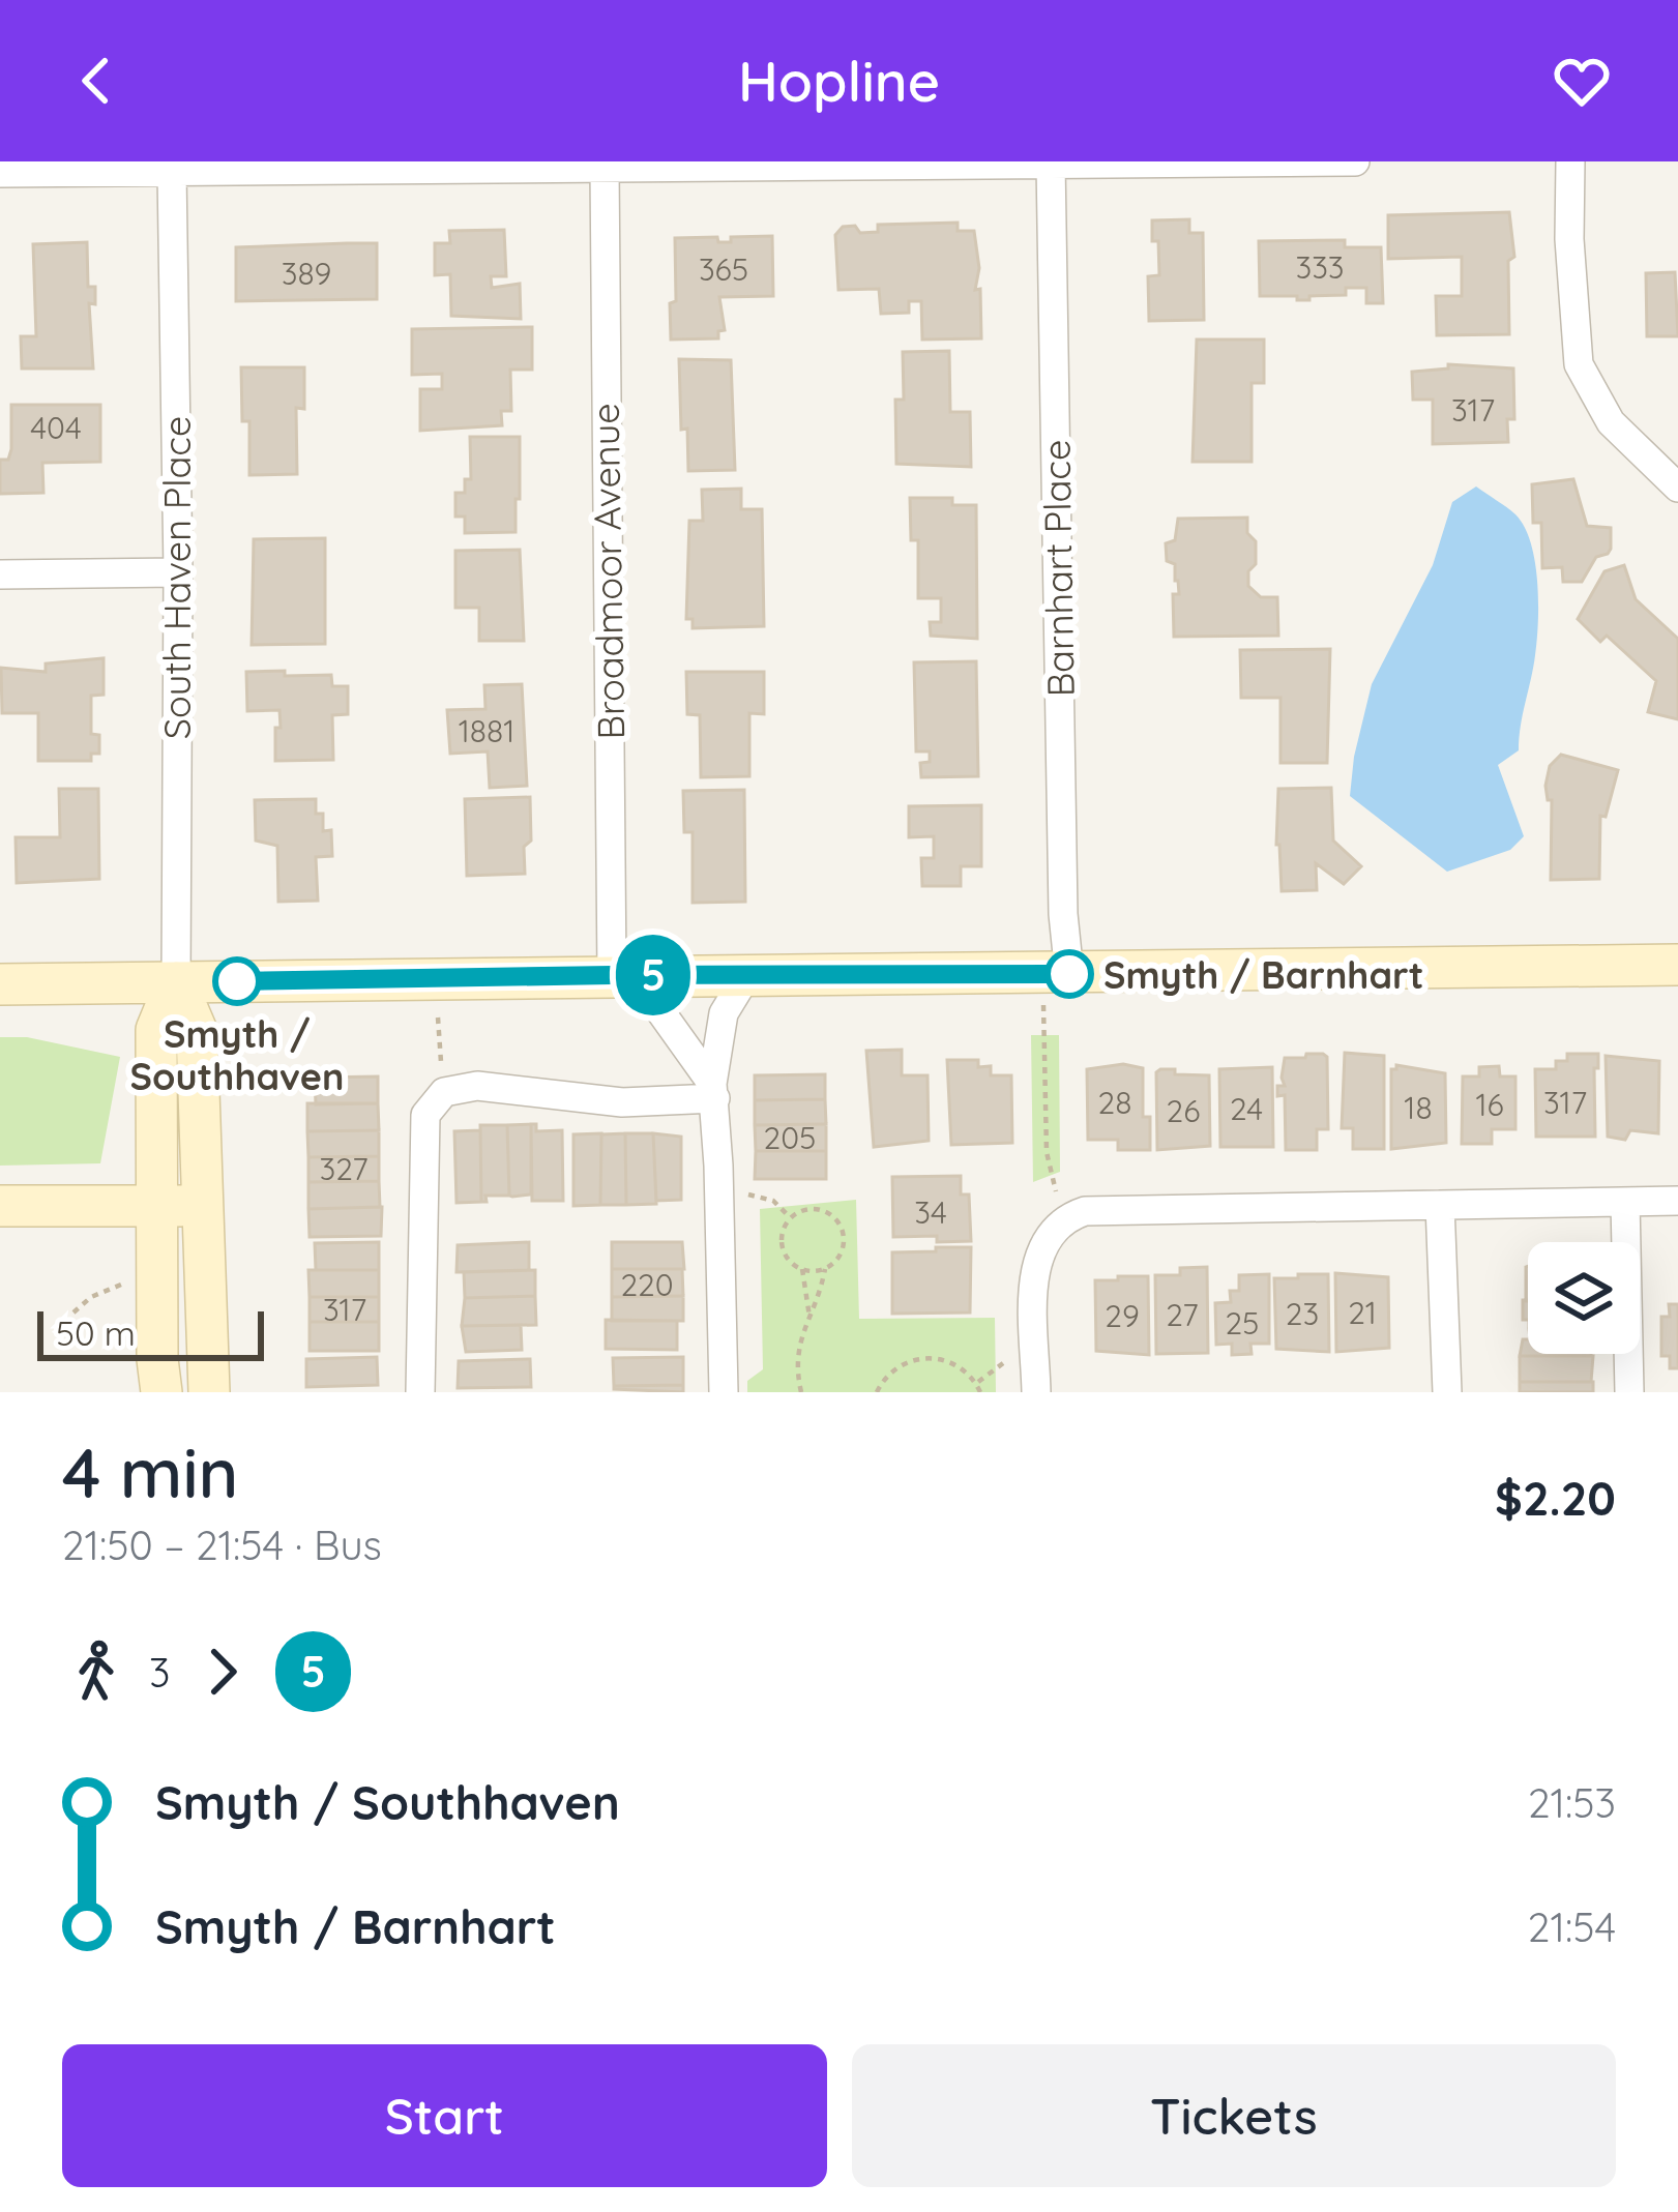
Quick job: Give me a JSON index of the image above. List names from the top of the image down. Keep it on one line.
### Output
{"streets":{"street":["Barnhart Place","Broadmoor Avenue","South Haven Place"]},"places":["Smyth / Barnhart","Smyth / Southhaven"],"lines":["bus line 5"],"house_numbers":["333","365","389","317","404","1881","28","317","16","18","24","26","205","327","34","220","317","21","23","27","29","25"],"scale_bar":"50 m","page":{"header":"Hopline","on_map":"5","scale":"50 m","heading":["4 min","21:50 – 21:54 · Bus","$2.20"],"legs":["3","5"],"list":[{"name":"Smyth / Southhaven","value":"21:53"},{"name":"Smyth / Barnhart","value":"21:54"}],"buttons":["Start","Tickets"]}}
